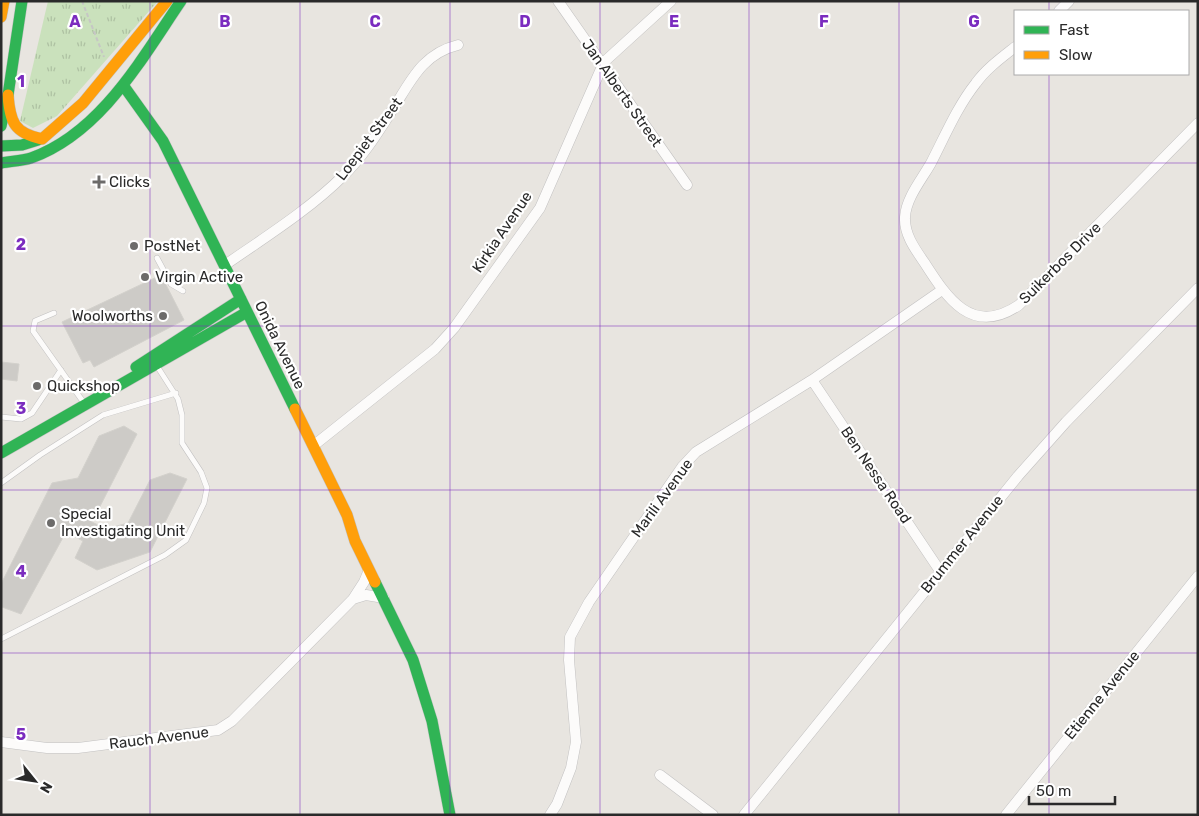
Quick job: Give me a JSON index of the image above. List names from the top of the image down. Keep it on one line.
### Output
{"streets":{"street":["Jan Alberts Street","Loepiet Street","Kirkia Avenue","Suikerbos Drive","Onida Avenue","Ben Nessa Road","Marili Avenue","Brummer Avenue","Etienne Avenue","Rauch Avenue"]},"crossings":[["Jan Alberts Street","Kirkia Avenue"],["Loepiet Street","Onida Avenue"],["Kirkia Avenue","Onida Avenue"],["Suikerbos Drive","Marili Avenue"],["Onida Avenue","Rauch Avenue"],["Ben Nessa Road","Marili Avenue"],["Ben Nessa Road","Brummer Avenue"]],"places":{"health":["Clicks"],"other":["PostNet","Virgin Active","Woolworths","Quickshop","Special Investigating Unit"]},"legend":["Fast","Slow"],"scale_bar":"50 m","north":"bottom right","grid":{"columns":["A","B","C","D","E","F","G"],"rows":["1","2","3","4","5"]}}
